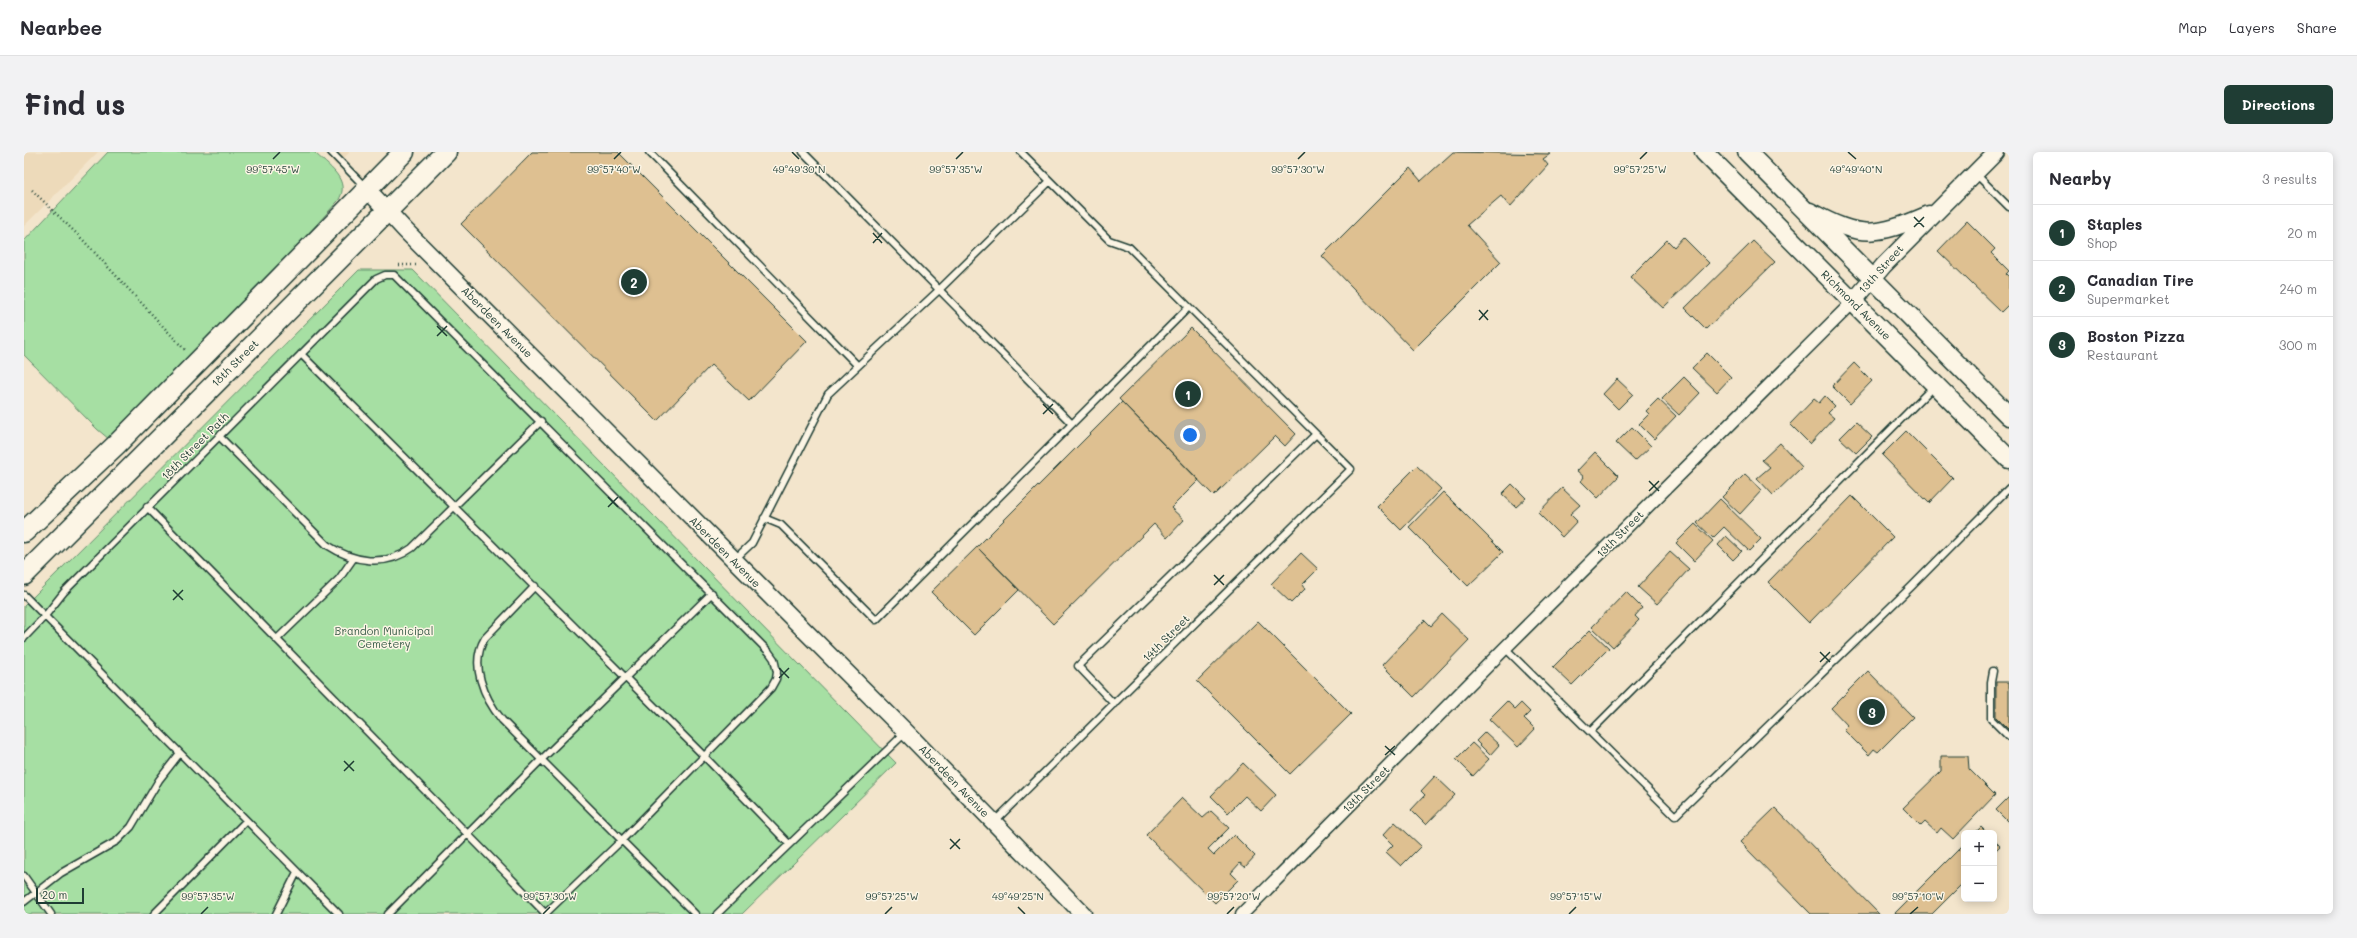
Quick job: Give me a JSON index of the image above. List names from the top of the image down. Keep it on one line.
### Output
{"streets":{"main road":["Richmond Avenue","18th Street"],"street":["13th Street","Aberdeen Avenue"],"lane":["18th Street Path","14th Street"]},"crossings":[["13th Street","Richmond Avenue"],["Aberdeen Avenue","18th Street"],["Aberdeen Avenue","14th Street"]],"parks":["Brandon Municipal Cemetery"],"scale_bar":"20 m","page":{"header":"Nearbee","nav":["Map","Layers","Share"],"buttons":"Directions","title":"Find us","heading":["Nearby","3 results"],"list":[{"mark":"1","name":"Staples","note":"Shop","value":"20 m"},{"mark":"2","name":"Canadian Tire","note":"Supermarket","value":"240 m"},{"mark":"3","name":"Boston Pizza","note":"Restaurant","value":"300 m"}],"pins":["2","1","3"],"map_buttons":["+","−"],"scale":"20 m"},"coordinates":["99°57'45\"W","99°57'40\"W","49°49'30\"N","99°57'35\"W","99°57'30\"W","99°57'25\"W","49°49'40\"N","99°57'15\"W","49°49'25\"N","99°57'20\"W","99°57'10\"W"]}
